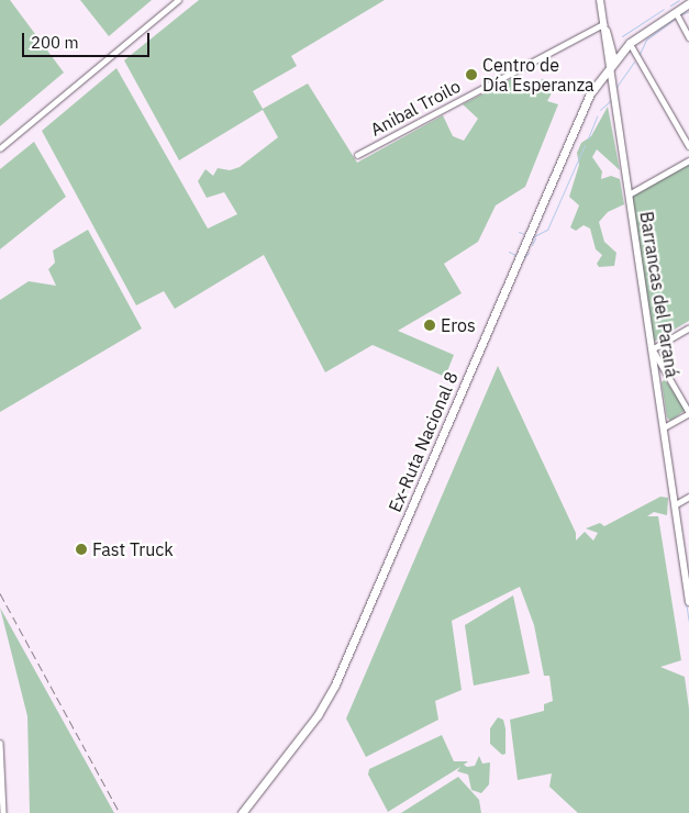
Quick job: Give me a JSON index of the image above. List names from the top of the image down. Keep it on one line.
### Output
{"streets":{"main road":["Ex-Ruta Nacional 8"],"street":["Anibal Troilo","Barrancas del Paraná"]},"crossings":[["Anibal Troilo","Barrancas del Paraná"],["Barrancas del Paraná","Ex-Ruta Nacional 8"]],"places":["Centro de Día Esperanza","Eros","Fast Truck"],"scale_bar":"200 m"}
